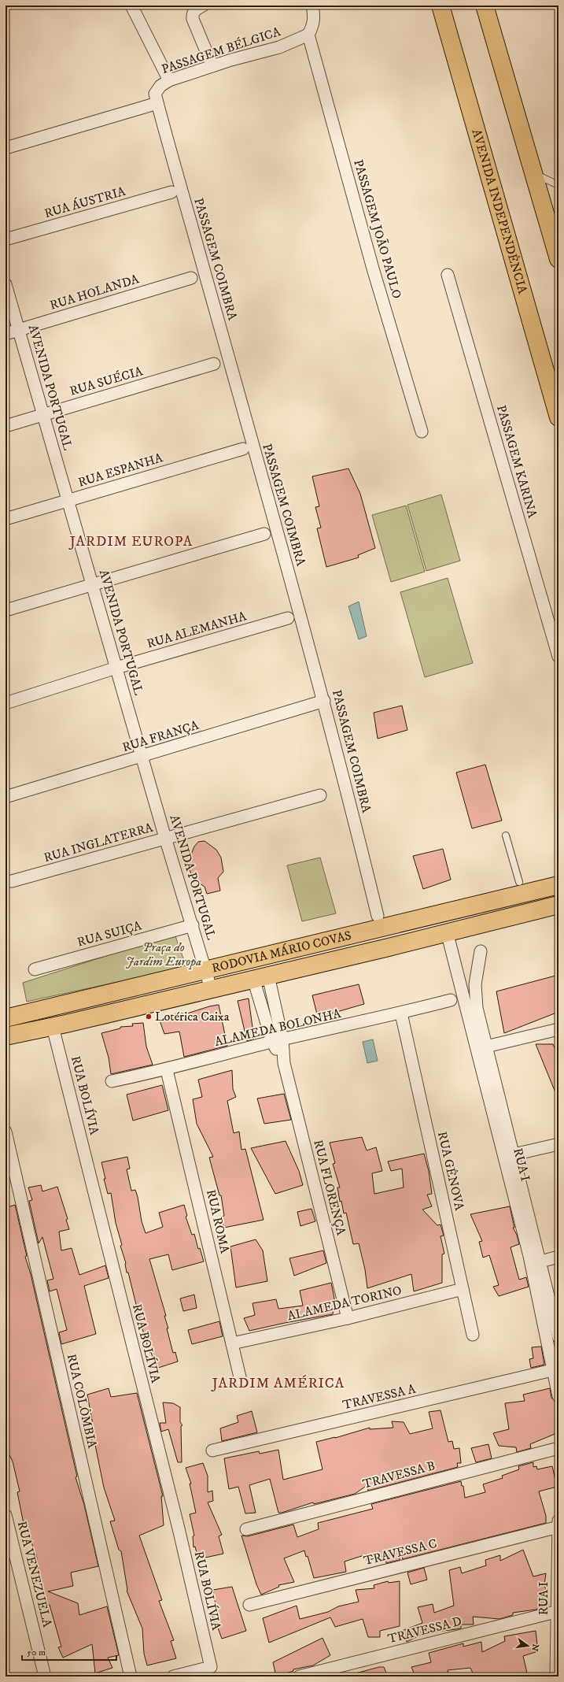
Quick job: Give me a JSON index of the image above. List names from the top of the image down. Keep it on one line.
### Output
{"streets":{"main road":["AVENIDA INDEPENDÊNCIA","RODOVIA MÁRIO COVAS"],"street":["PASSAGEM BÉLGICA","RUA ÁUSTRIA","PASSAGEM JOÃO PAULO","PASSAGEM COIMBRA","RUA HOLANDA","RUA SUÉCIA","AVENIDA PORTUGAL","PASSAGEM KARINA","RUA ESPANHA","RUA ALEMANHA","RUA FRANÇA","RUA INGLATERRA","RUA SUIÇA","ALAMEDA BOLONHA","RUA BOLÍVIA","RUA I","RUA GÊNOVA","RUA FLORENÇA","RUA ROMA","ALAMEDA TORINO","TRAVESSA A","RUA COLÔMBIA","TRAVESSA B","TRAVESSA C","RUA VENEZUELA","TRAVESSA D"]},"crossings":[["PASSAGEM BÉLGICA","PASSAGEM JOÃO PAULO"],["PASSAGEM BÉLGICA","PASSAGEM COIMBRA"],["PASSAGEM COIMBRA","RUA FRANÇA"],["PASSAGEM COIMBRA","RODOVIA MÁRIO COVAS"],["RUA HOLANDA","AVENIDA PORTUGAL"],["RUA SUÉCIA","AVENIDA PORTUGAL"],["AVENIDA PORTUGAL","RUA ESPANHA"],["AVENIDA PORTUGAL","RUA ALEMANHA"],["AVENIDA PORTUGAL","RUA FRANÇA"],["AVENIDA PORTUGAL","RUA INGLATERRA"],["AVENIDA PORTUGAL","RUA SUIÇA"],["AVENIDA PORTUGAL","RODOVIA MÁRIO COVAS"],["RODOVIA MÁRIO COVAS","RUA BOLÍVIA"],["RODOVIA MÁRIO COVAS","RUA I"],["RODOVIA MÁRIO COVAS","RUA FLORENÇA"],["ALAMEDA BOLONHA","RUA GÊNOVA"],["ALAMEDA BOLONHA","RUA FLORENÇA"],["ALAMEDA BOLONHA","RUA ROMA"],["RUA I","TRAVESSA A"],["RUA I","TRAVESSA C"],["RUA I","TRAVESSA D"],["RUA GÊNOVA","ALAMEDA TORINO"],["RUA FLORENÇA","ALAMEDA TORINO"],["RUA ROMA","ALAMEDA TORINO"]],"districts":["JARDIM EUROPA","JARDIM AMÉRICA"],"parks":["Praça do Jardim Europa"],"places":["Lotérica Caixa"],"scale_bar":"50 m","north":"right"}
